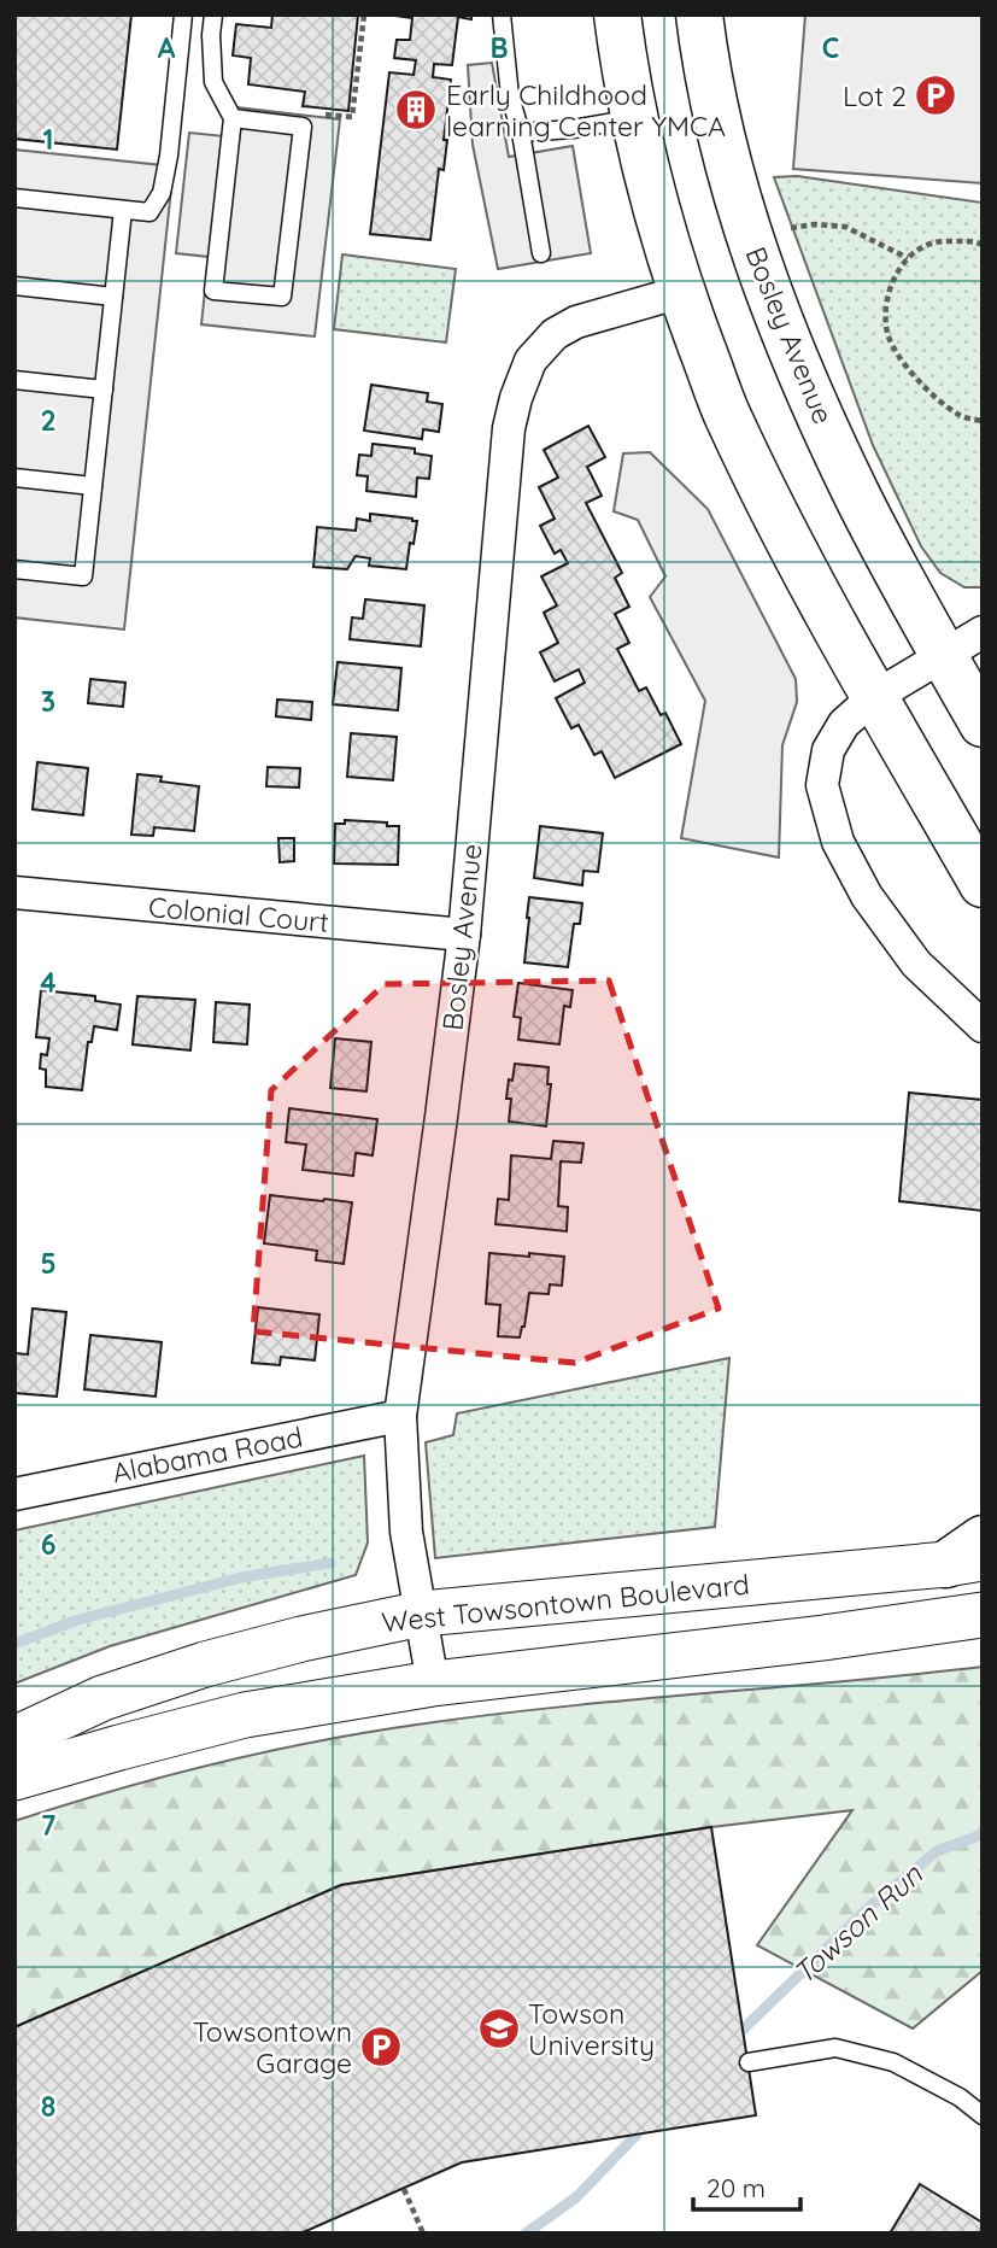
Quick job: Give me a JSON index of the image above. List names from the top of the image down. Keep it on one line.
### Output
{"streets":{"main road":["Bosley Avenue","West Towsontown Boulevard"],"street":["Colonial Court","Alabama Road"]},"crossings":[["Bosley Avenue","Colonial Court"],["Bosley Avenue","Alabama Road"],["Bosley Avenue","West Towsontown Boulevard"]],"water":["Towson Run"],"places":{"parking":["Lot 2","Towsontown Garage"],"building":["Early Childhood learning Center YMCA"],"school or university":["Towson University"]},"scale_bar":"20 m","grid":{"columns":["A","B","C"],"rows":["1","2","3","4","5","6","7","8"]}}
